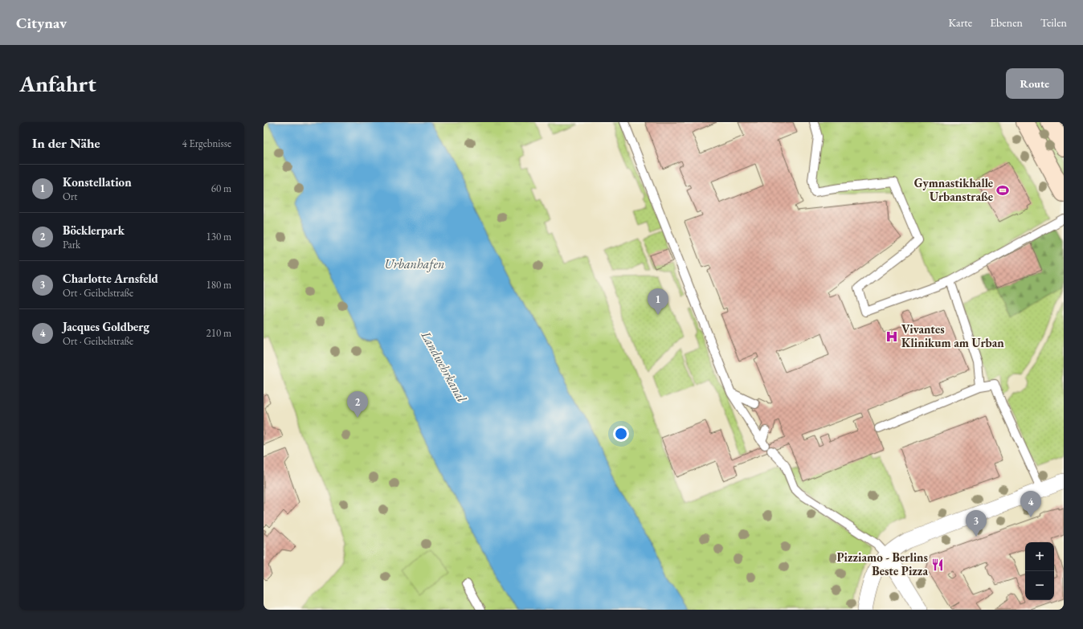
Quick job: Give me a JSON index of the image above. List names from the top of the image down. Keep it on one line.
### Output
{"water":["Urbanhafen","Landwehrkanal"],"places":{"sports":["Gymnastikhalle Urbanstraße"],"hospital":["Vivantes Klinikum am Urban"],"restaurant":["Pizziamo - Berlins Beste Pizza"]},"page":{"header":"Citynav","nav":["Karte","Ebenen","Teilen"],"buttons":"Route","title":"Anfahrt","heading":["In der Nähe","4 Ergebnisse"],"list":[{"mark":"1","name":"Konstellation","note":"Ort","value":"60 m"},{"mark":"2","name":"Böcklerpark","note":"Park","value":"130 m"},{"mark":"3","name":"Charlotte Arnsfeld","note":"Ort · Geibelstraße","value":"180 m"},{"mark":"4","name":"Jacques Goldberg","note":"Ort · Geibelstraße","value":"210 m"}],"pins":["1","2","4","3"],"map_buttons":["+","−"]}}
